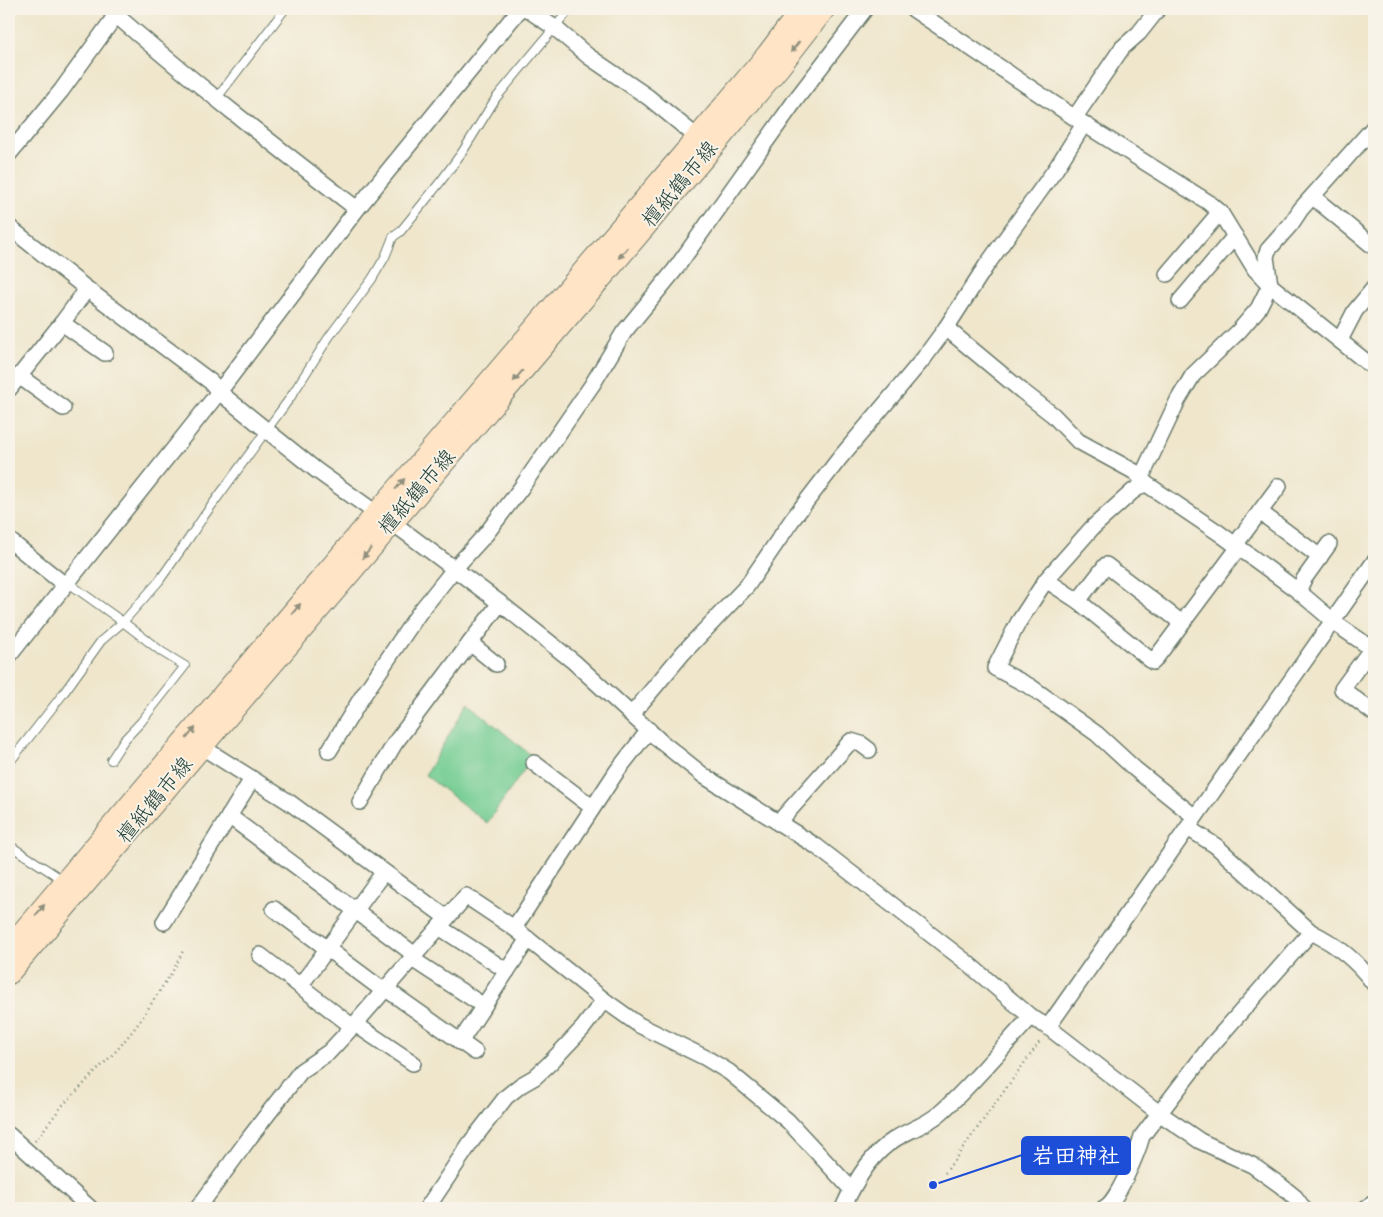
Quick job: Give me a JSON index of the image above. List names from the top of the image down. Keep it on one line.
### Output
{"streets":{"main road":["檀紙鶴市線"]},"places":["岩田神社"]}
